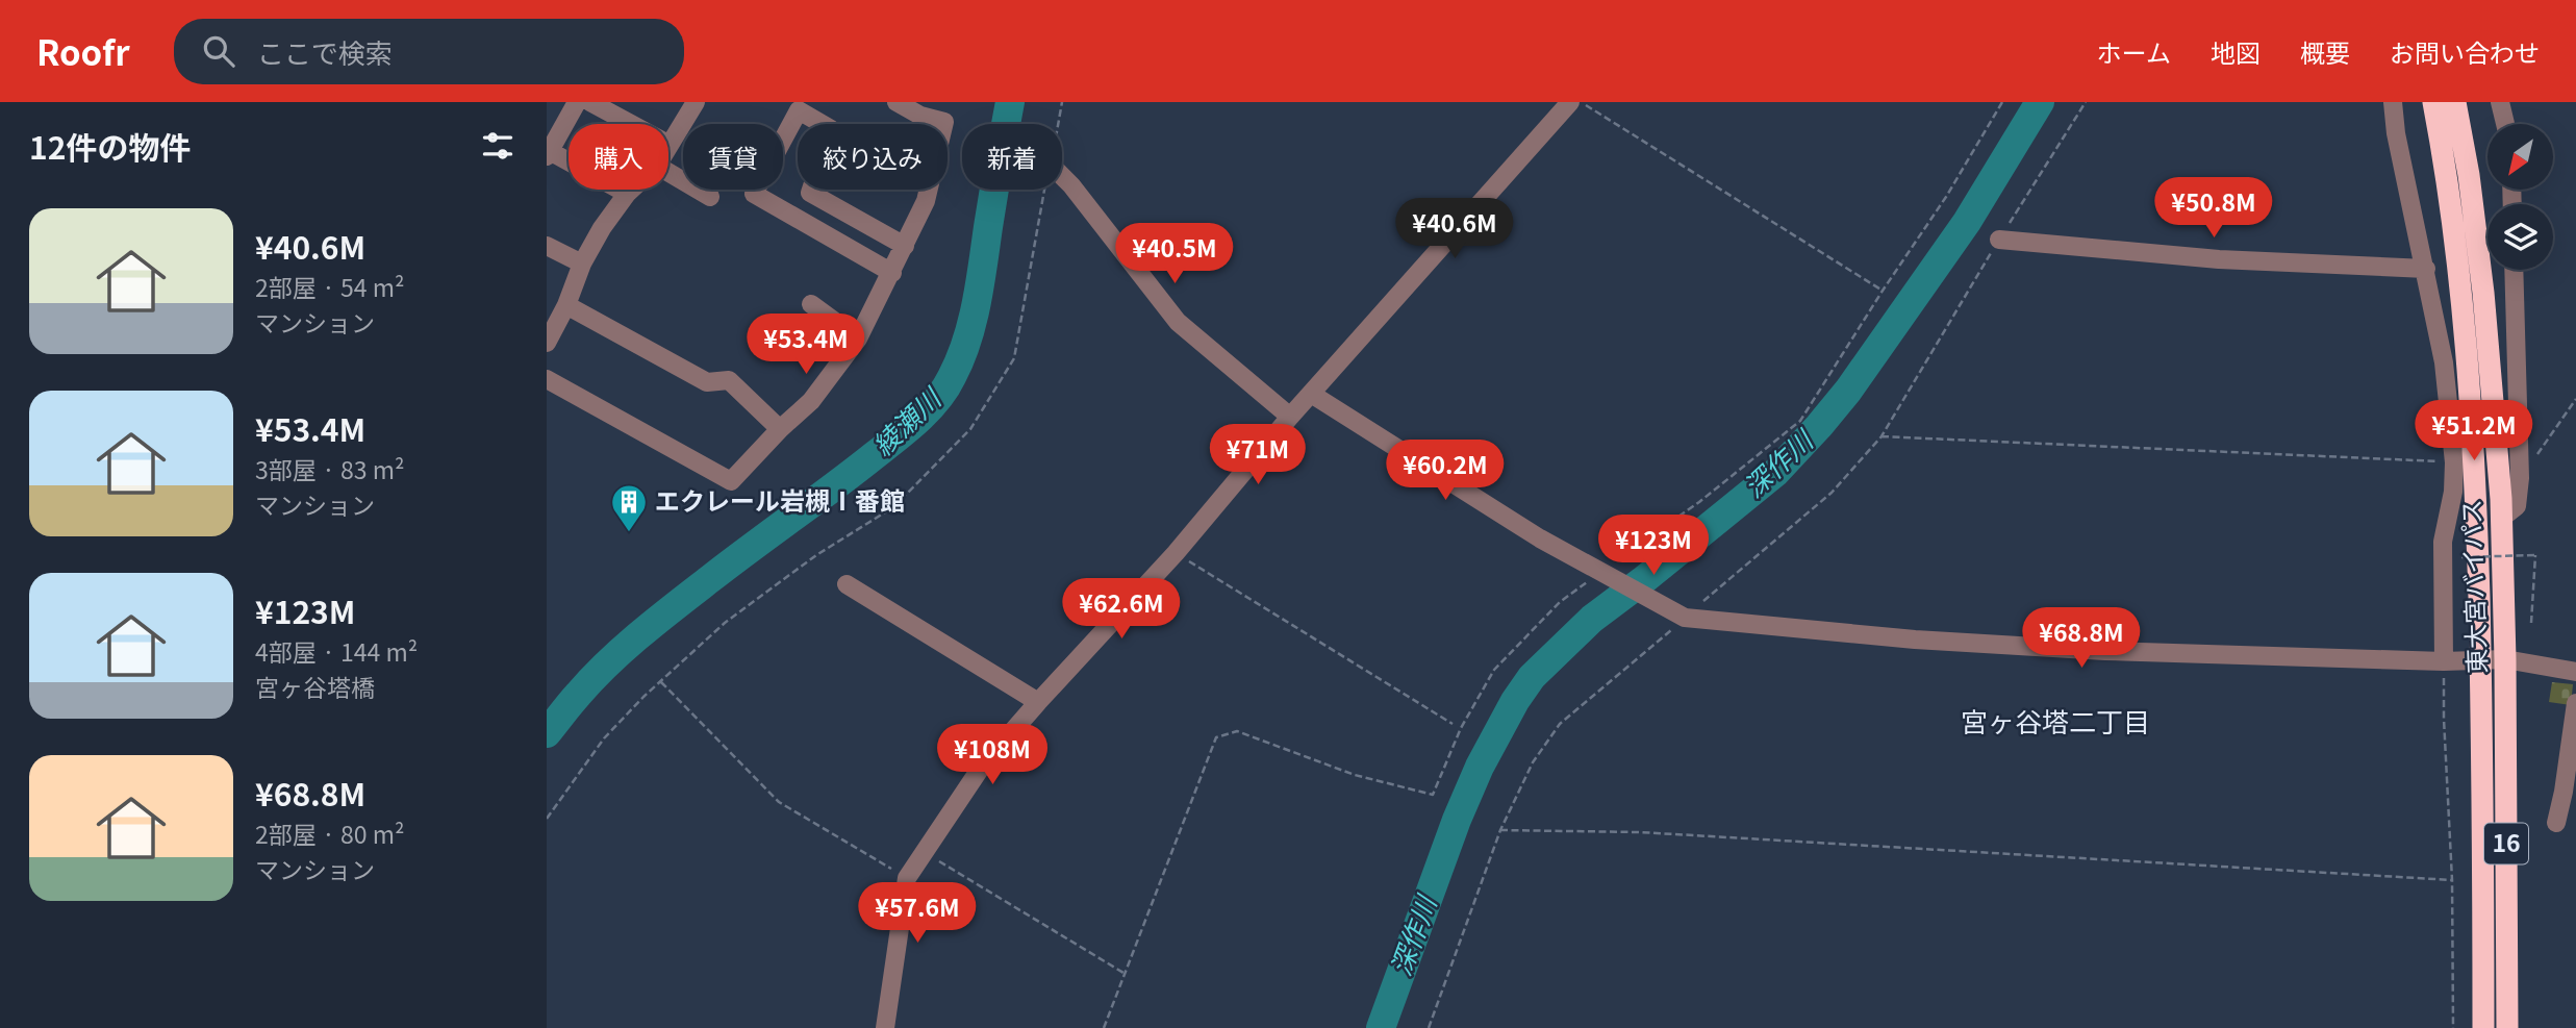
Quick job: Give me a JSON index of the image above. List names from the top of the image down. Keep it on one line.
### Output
{"streets":{"highway":["東大宮バイパス","16"]},"districts":["宮ヶ谷塔二丁目"],"water":["綾瀬川","深作川"],"places":{"building":["エクレール岩槻Ⅰ番館"]},"north":"bottom left","page":{"header":"Roofr","search":"ここで検索","nav":["ホーム","地図","概要","お問い合わせ"],"heading":"12件の物件","chip":["購入","賃貸","絞り込み","新着"],"price":["¥50.8M","¥40.6M","¥40.5M","¥53.4M","¥51.2M","¥71M","¥60.2M","¥123M","¥62.6M","¥68.8M","¥108M","¥57.6M"],"list":[{"name":"¥40.6M","note":"2部屋 · 54 m² · マンション"},{"name":"¥53.4M","note":"3部屋 · 83 m² · マンション"},{"name":"¥123M","note":"4部屋 · 144 m² · 宮ヶ谷塔橋"},{"name":"¥68.8M","note":"2部屋 · 80 m² · マンション"}]}}
